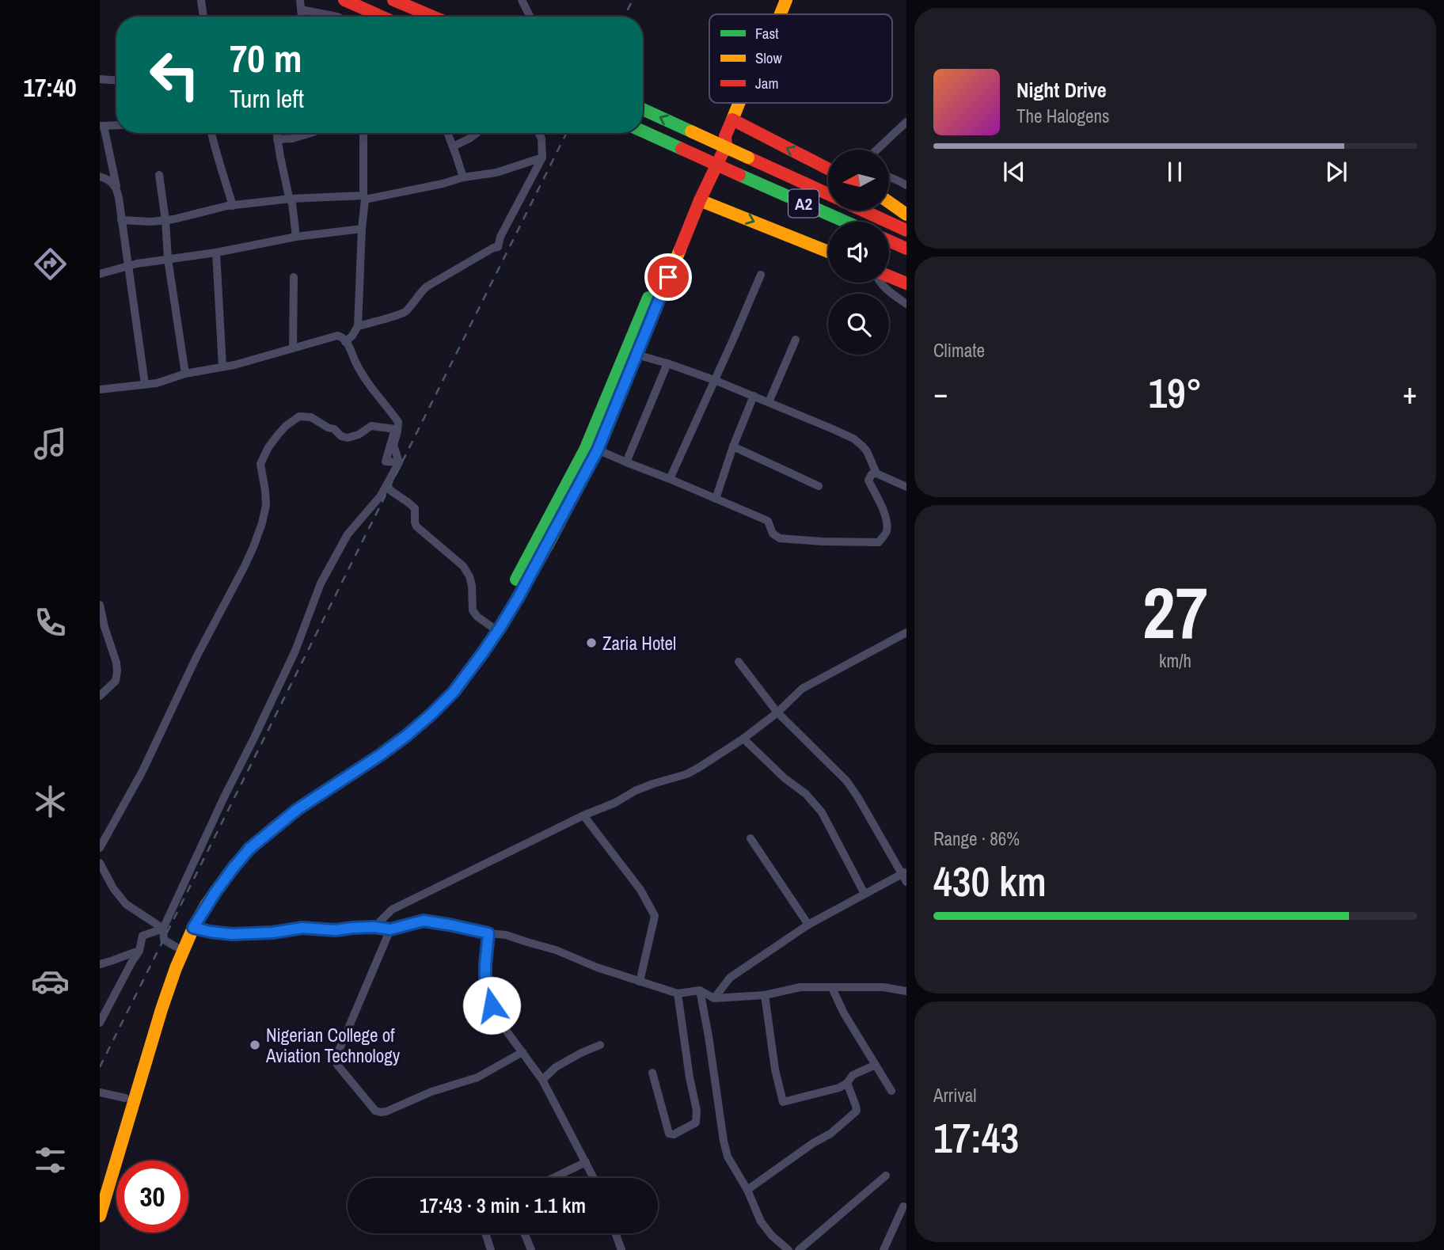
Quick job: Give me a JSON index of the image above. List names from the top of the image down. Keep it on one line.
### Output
{"streets":{"main road":["A2"]},"places":["Zaria Hotel","Nigerian College of Aviation Technology"],"legend":["Fast","Slow","Jam"],"north":"left","page":{"tabs":"17:40","turn":["70 m","Turn left"],"song":["Night Drive","The Halogens"],"tile":["Climate",["27","km/h"],["Range · 86%","430 km"],["Arrival","17:43"]],"heat":["−","19°","+"],"limit":"30","trip":"17:43 · 3 min · 1.1 km"}}
